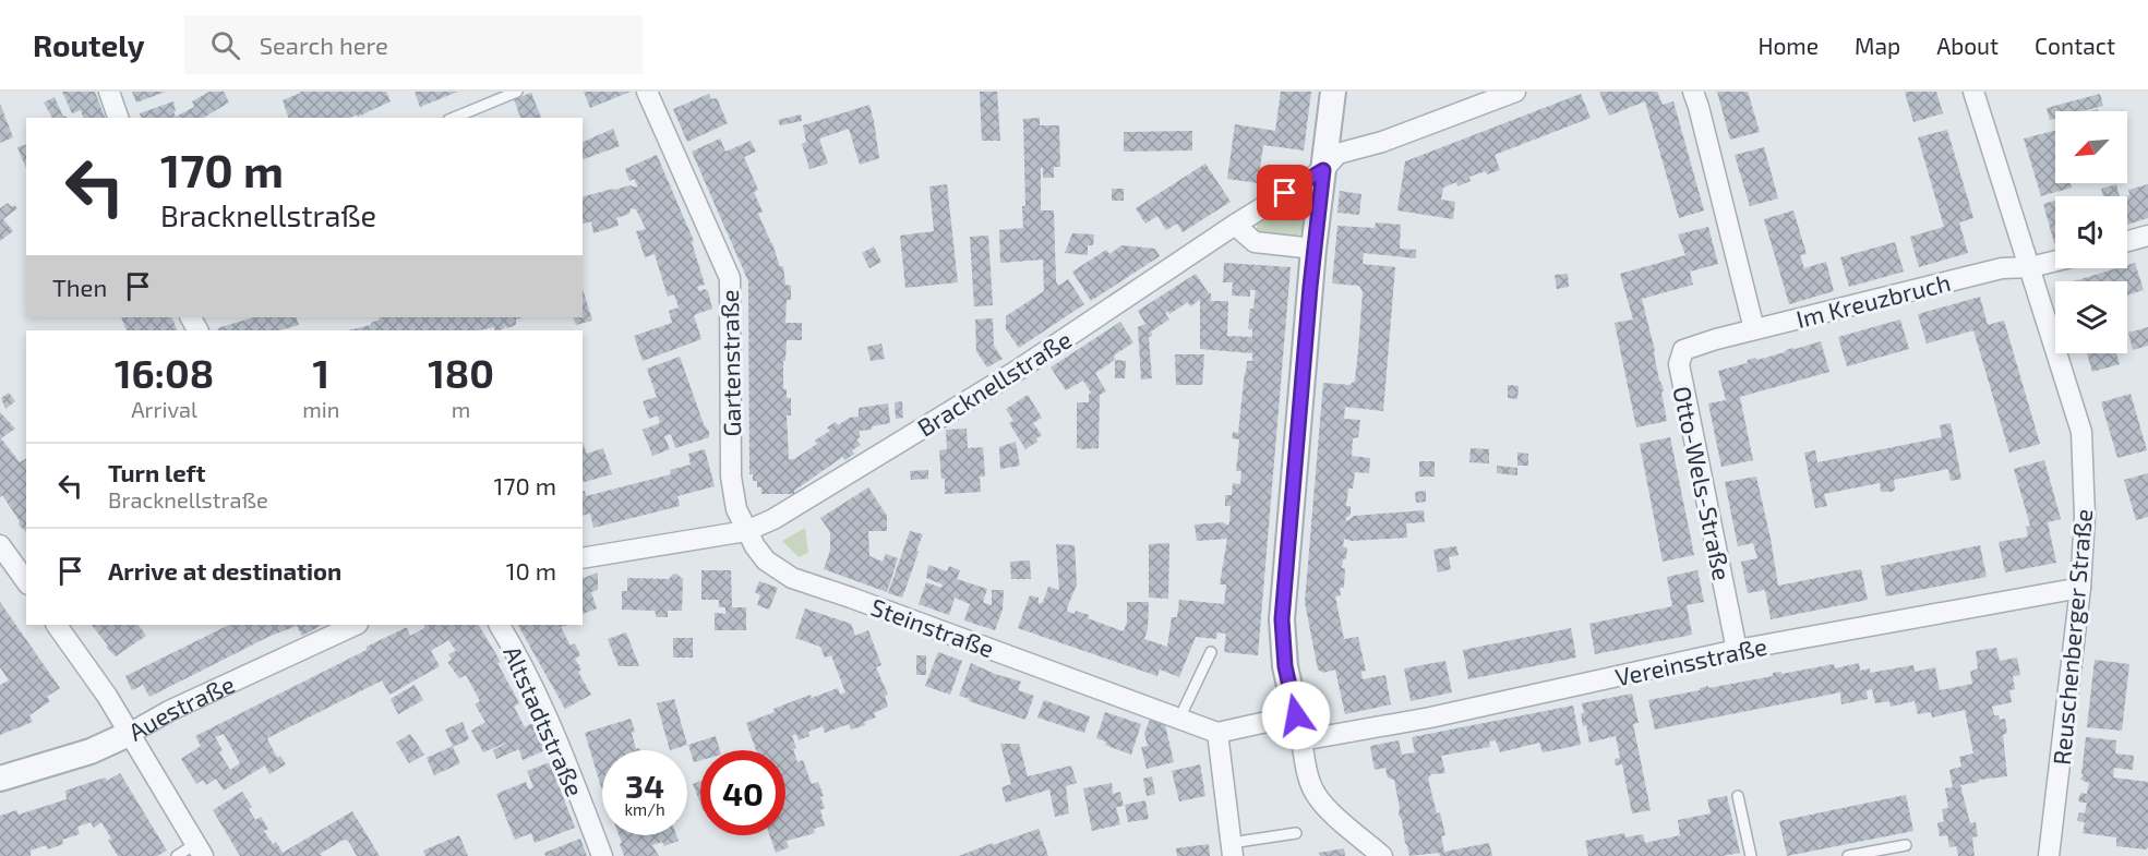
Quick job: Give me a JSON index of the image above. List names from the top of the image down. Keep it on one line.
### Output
{"streets":{"street":["Im Kreuzbruch","Gartenstraße","Bracknellstraße","Otto-Wels-Straße","Steinstraße","Reuschenberger Straße","Vereinsstraße","Auestraße","Altstadtstraße"]},"crossings":[["Im Kreuzbruch","Otto-Wels-Straße"],["Im Kreuzbruch","Reuschenberger Straße"],["Gartenstraße","Bracknellstraße"],["Gartenstraße","Steinstraße"],["Bracknellstraße","Steinstraße"],["Otto-Wels-Straße","Vereinsstraße"],["Reuschenberger Straße","Vereinsstraße"]],"north":"bottom left","page":{"header":"Routely","search":"Search here","nav":["Home","Map","About","Contact"],"turn":["170 m","Bracknellstraße"],"then":"Then","eta":["16:08","Arrival","1","min","180","m"],"list":[{"name":"Turn left","note":"Bracknellstraße","value":"170 m"},{"name":"Arrive at destination","value":"10 m"}],"speed":"34 km/h","limit":"40"}}
